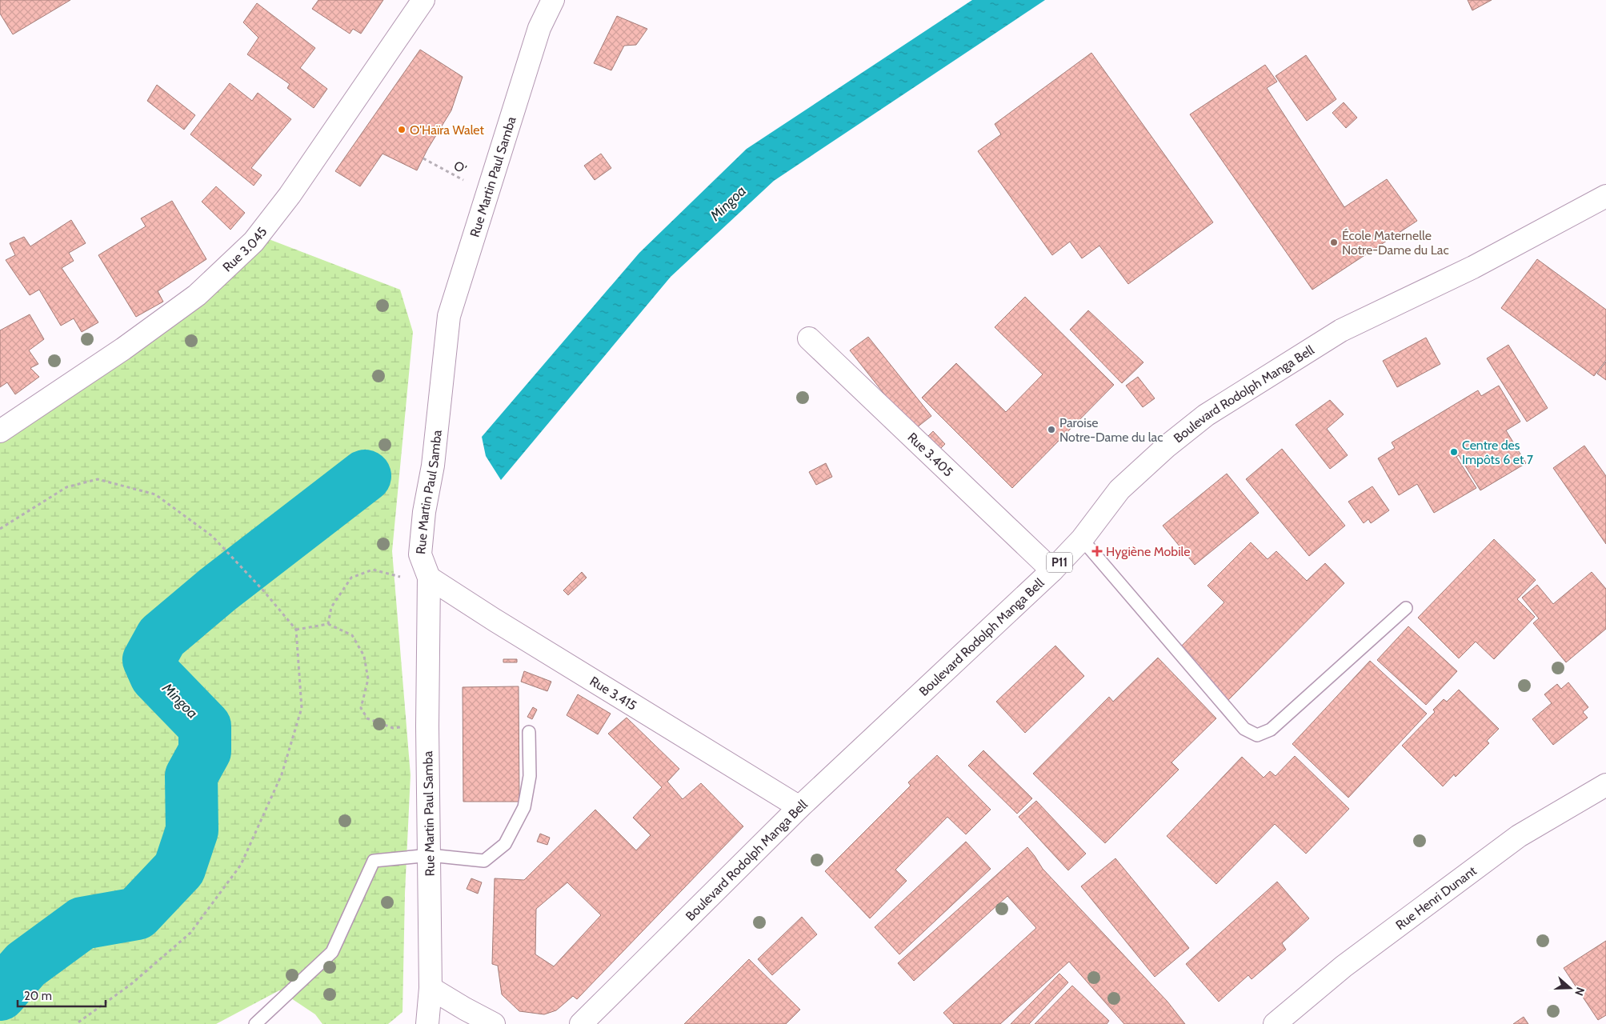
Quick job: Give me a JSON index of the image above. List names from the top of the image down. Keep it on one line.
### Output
{"streets":{"main road":["Rue Martin Paul Samba","Rue 3.045","Boulevard Rodolph Manga Bell","Rue 3.405","P11","Rue 3.415","Rue Henri Dunant"],"path":["O'"]},"crossings":[["O'","Rue Martin Paul Samba"],["Rue Martin Paul Samba","Rue 3.415"],["Boulevard Rodolph Manga Bell","Rue 3.405"],["Boulevard Rodolph Manga Bell","Rue 3.415"]],"water":["Mingoa"],"places":{"other":["O'Haïra Walet","École Maternelle Notre-Dame du Lac","Paroise Notre-Dame du lac","Centre des Impôts 6 et 7"],"health":["Hygiène Mobile"]},"scale_bar":"20 m","north":"right"}
